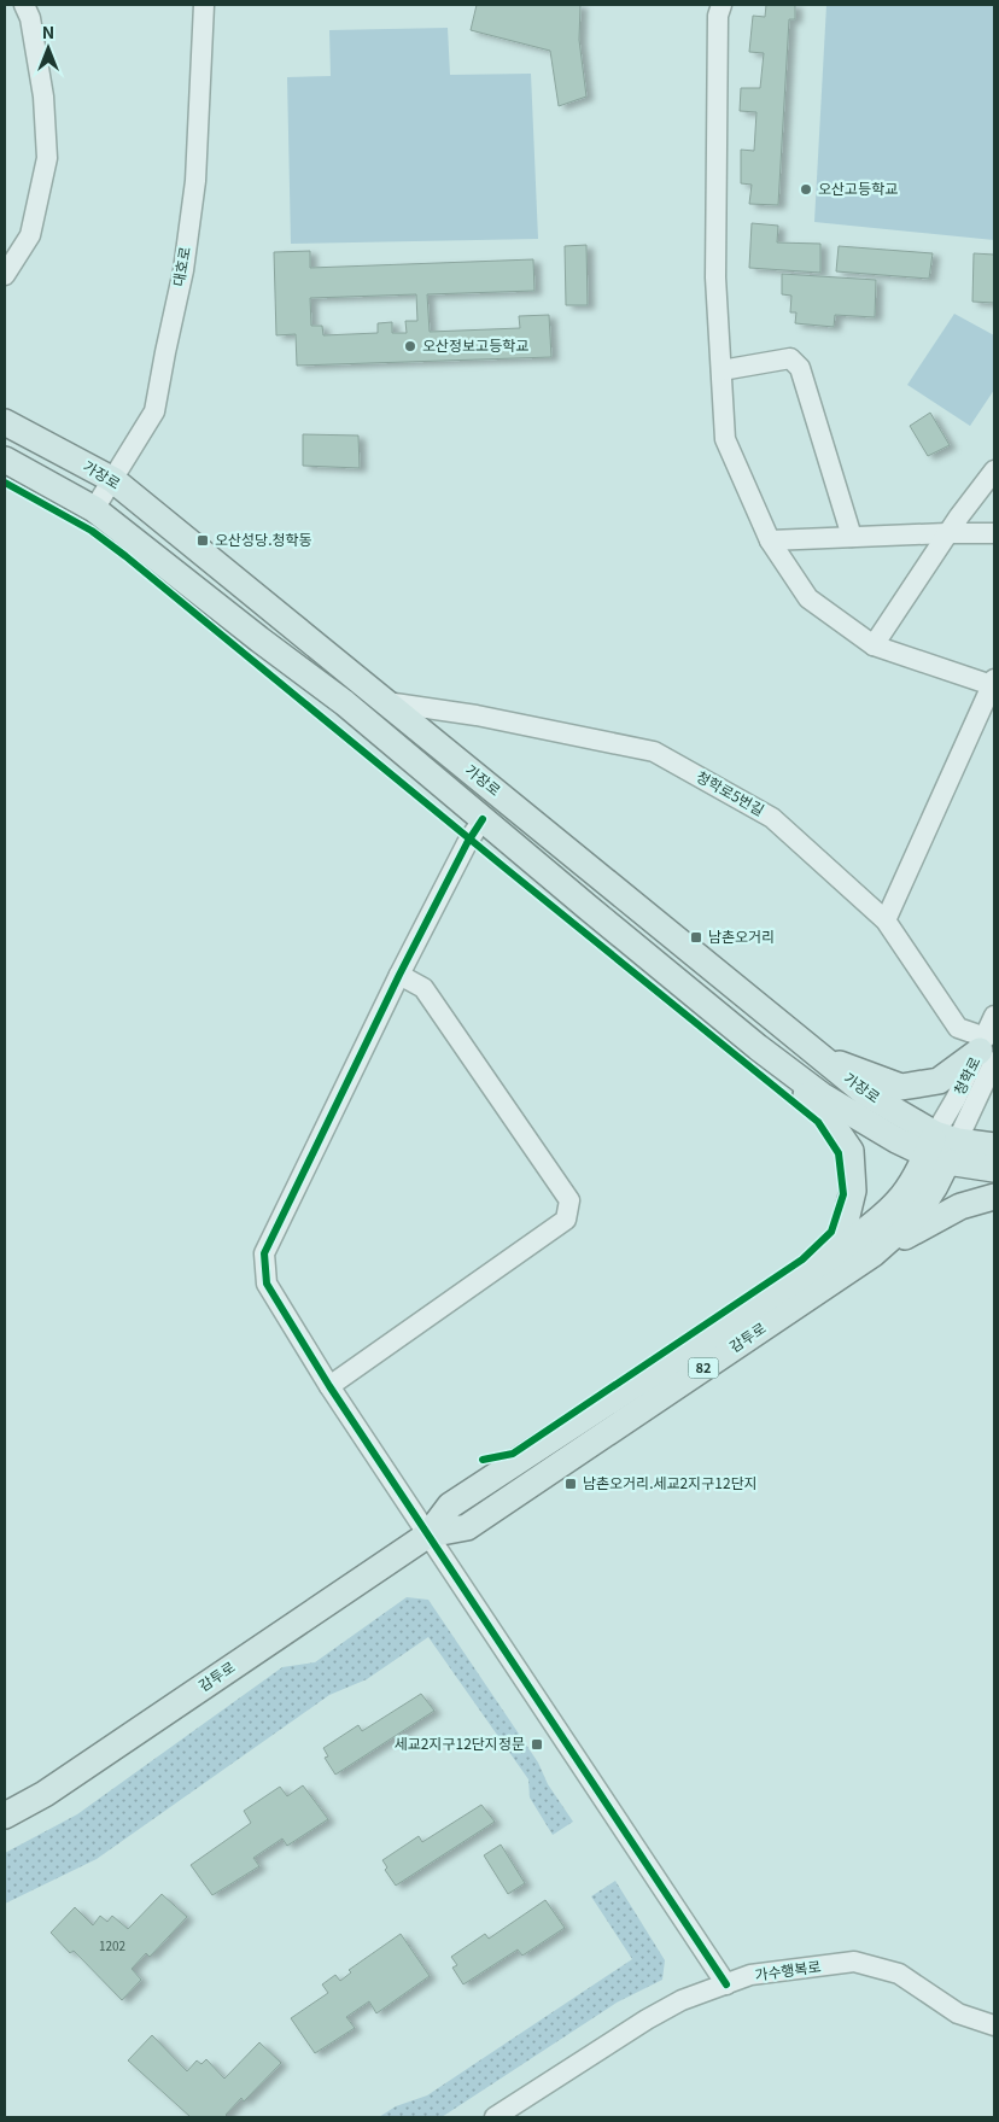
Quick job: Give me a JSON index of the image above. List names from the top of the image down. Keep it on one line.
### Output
{"streets":{"main road":["가장로","감투로","82"],"street":["대호로","청학로5번길","청학로","가수행복로"]},"crossings":[["대호로","가장로"],["가장로","청학로5번길"],["가장로","청학로"],["가장로","감투로"],["청학로5번길","청학로"],["청학로","감투로"]],"places":{"other":["오산고등학교","오산정보고등학교"],"transit":["오산성당.청학동","남촌오거리","남촌오거리.세교2지구12단지","세교2지구12단지정문"]},"house_numbers":["1202"],"north":"top"}
